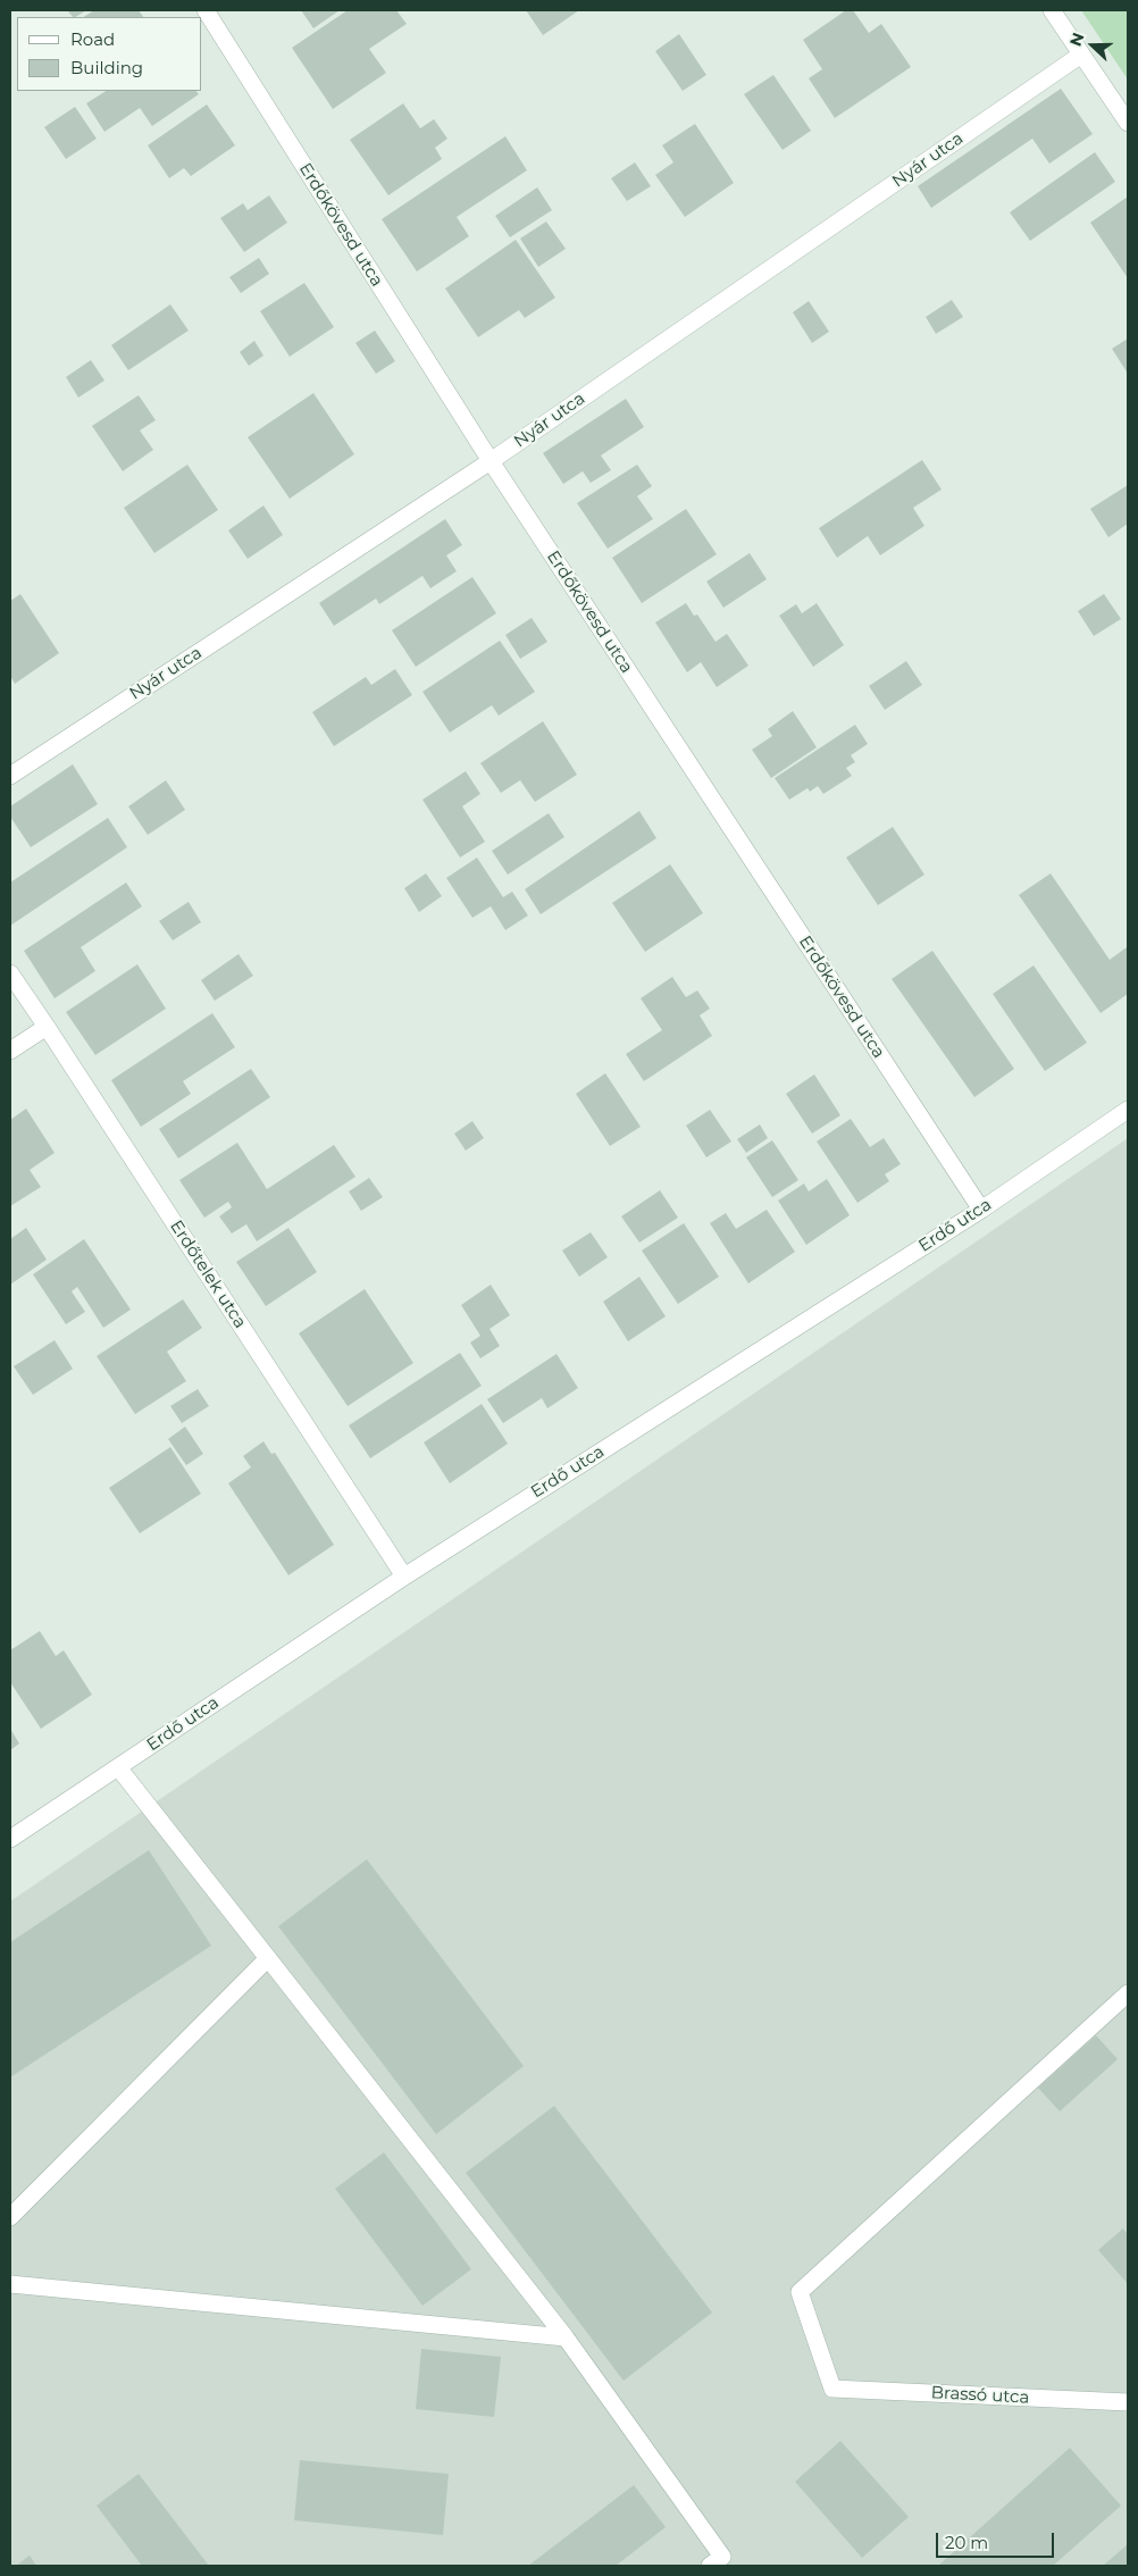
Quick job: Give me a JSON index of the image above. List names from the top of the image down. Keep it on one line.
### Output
{"streets":{"street":["Nyár utca","Erdőkövesd utca","Erdő utca","Erdőtelek utca","Brassó utca"]},"crossings":[["Nyár utca","Erdőkövesd utca"],["Erdőkövesd utca","Erdő utca"],["Erdő utca","Erdőtelek utca"]],"legend":["Road","Building"],"scale_bar":"20 m","north":"left"}
